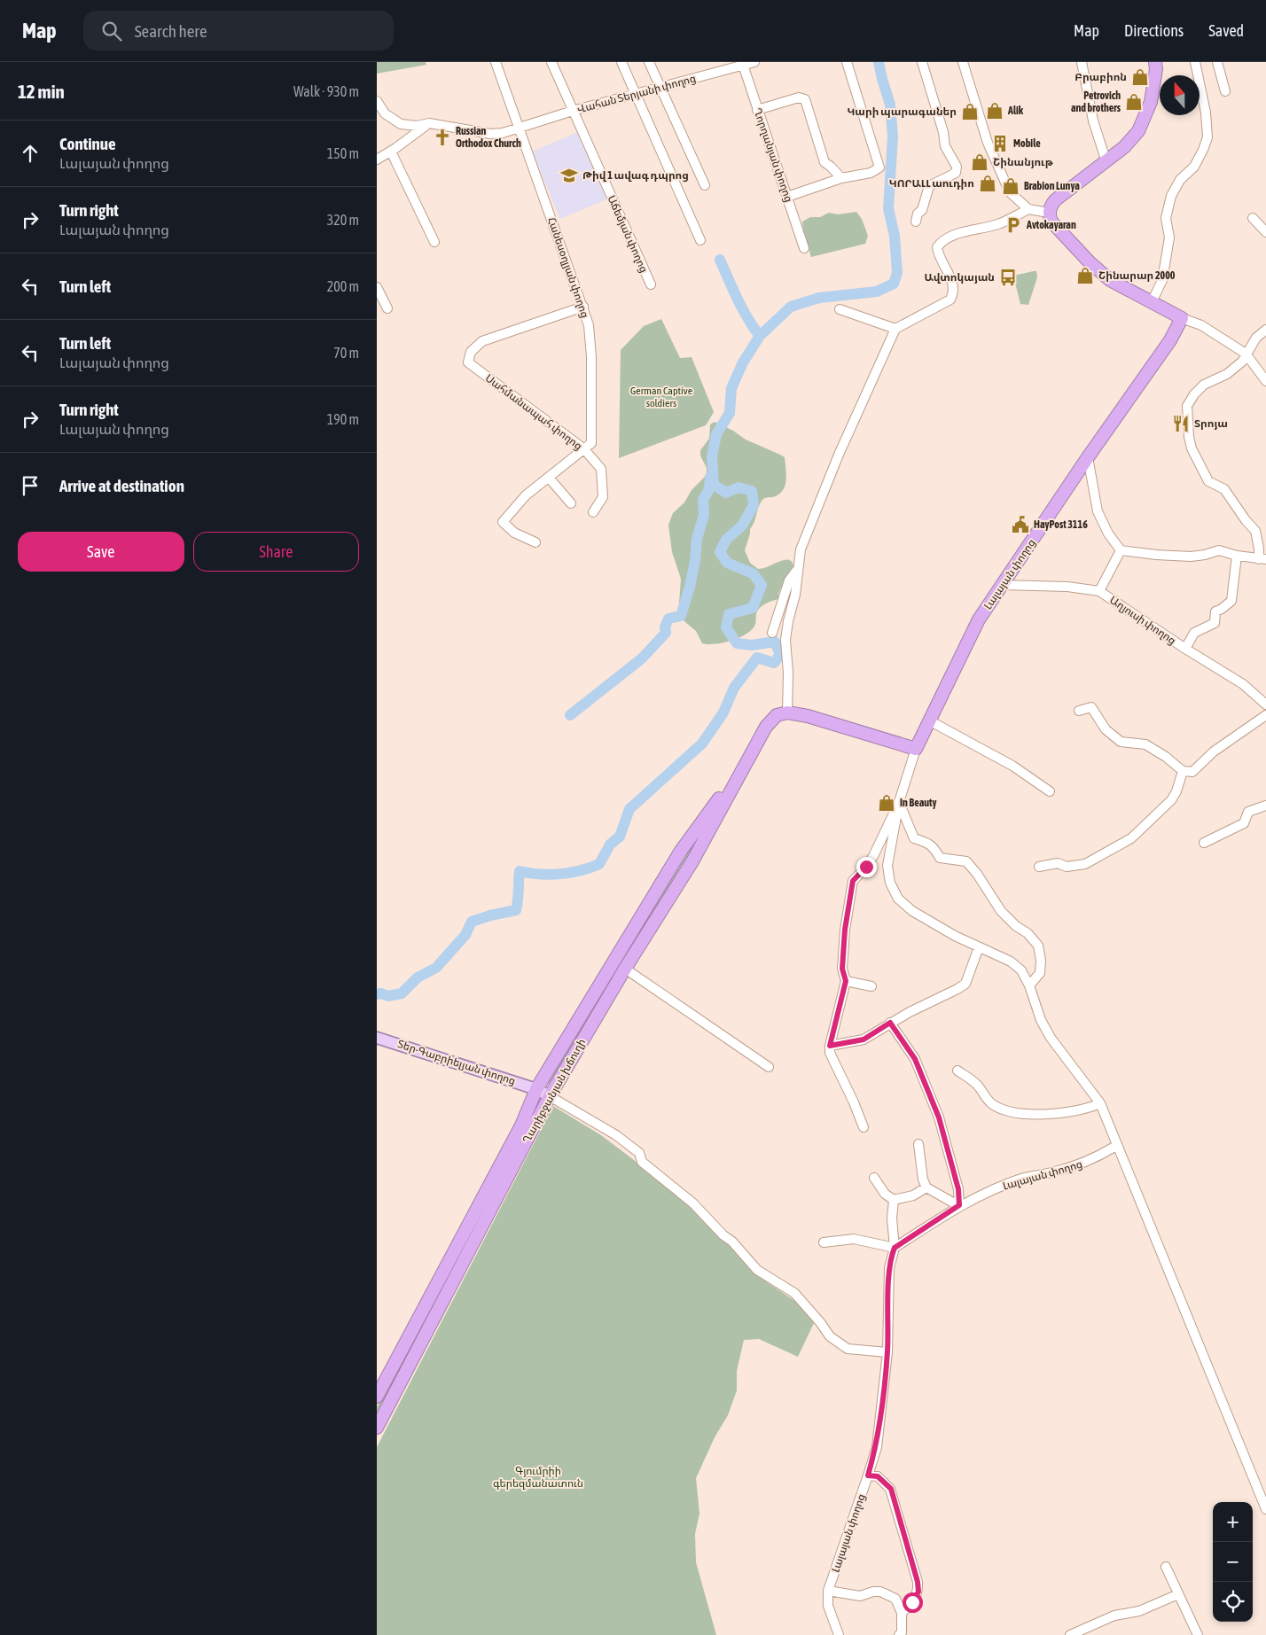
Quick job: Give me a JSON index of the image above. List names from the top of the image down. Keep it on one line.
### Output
{"streets":{"highway":["Լալայան փողոց","Ղարիբջանյան խճուղի"],"main road":["Տեր-Գաբրիելյան փողոց"],"street":["Վահան Տերյանի փողոց","Ղորղանյան փողոց","Աճեմյան փողոց","Հանեսօղլյան փողոց","Սահմանապահ փողոց","Աղյուսի փողոց"]},"crossings":[["Վահան Տերյանի փողոց","Ղորղանյան փողոց"],["Վահան Տերյանի փողոց","Աճեմյան փողոց"],["Վահան Տերյանի փողոց","Հանեսօղլյան փողոց"],["Հանեսօղլյան փողոց","Սահմանապահ փողոց"],["Լալայան փողոց","Աղյուսի փողոց"],["Տեր-Գաբրիելյան փողոց","Ղարիբջանյան խճուղի"]],"parks":["German Captive soldiers","Գյումրիի գերեզմանատուն"],"places":{"shop":["Բրաբիոն","Petrovich and brothers","Alik","Կարի պարագաներ","Շինանյութ","ԿՈՐԱԼԼ աուդիո","Brabion Lunya","Շինարար 2000","In Beauty"],"church":["Russian Orthodox Church"],"building":["Mobile"],"school or university":["Թիվ 1 ավագ դպրոց"],"parking":["Avtokayaran"],"bus stop":["Ավտոկայան"],"restaurant":["Տրոյա"],"public building":["HayPost 3116"]},"north":"top","page":{"header":"Map","search":"Search here","nav":["Map","Directions","Saved"],"heading":["12 min","Walk · 930 m"],"list":[["Continue","Լալայան փողոց","150 m"],["Turn right","Լալայան փողոց","320 m"],["Turn left","200 m"],["Turn left","Լալայան փողոց","70 m"],["Turn right","Լալայան փողոց","190 m"],"Arrive at destination"],"buttons":["Save","Share"],"map_buttons":["+","−"]}}
